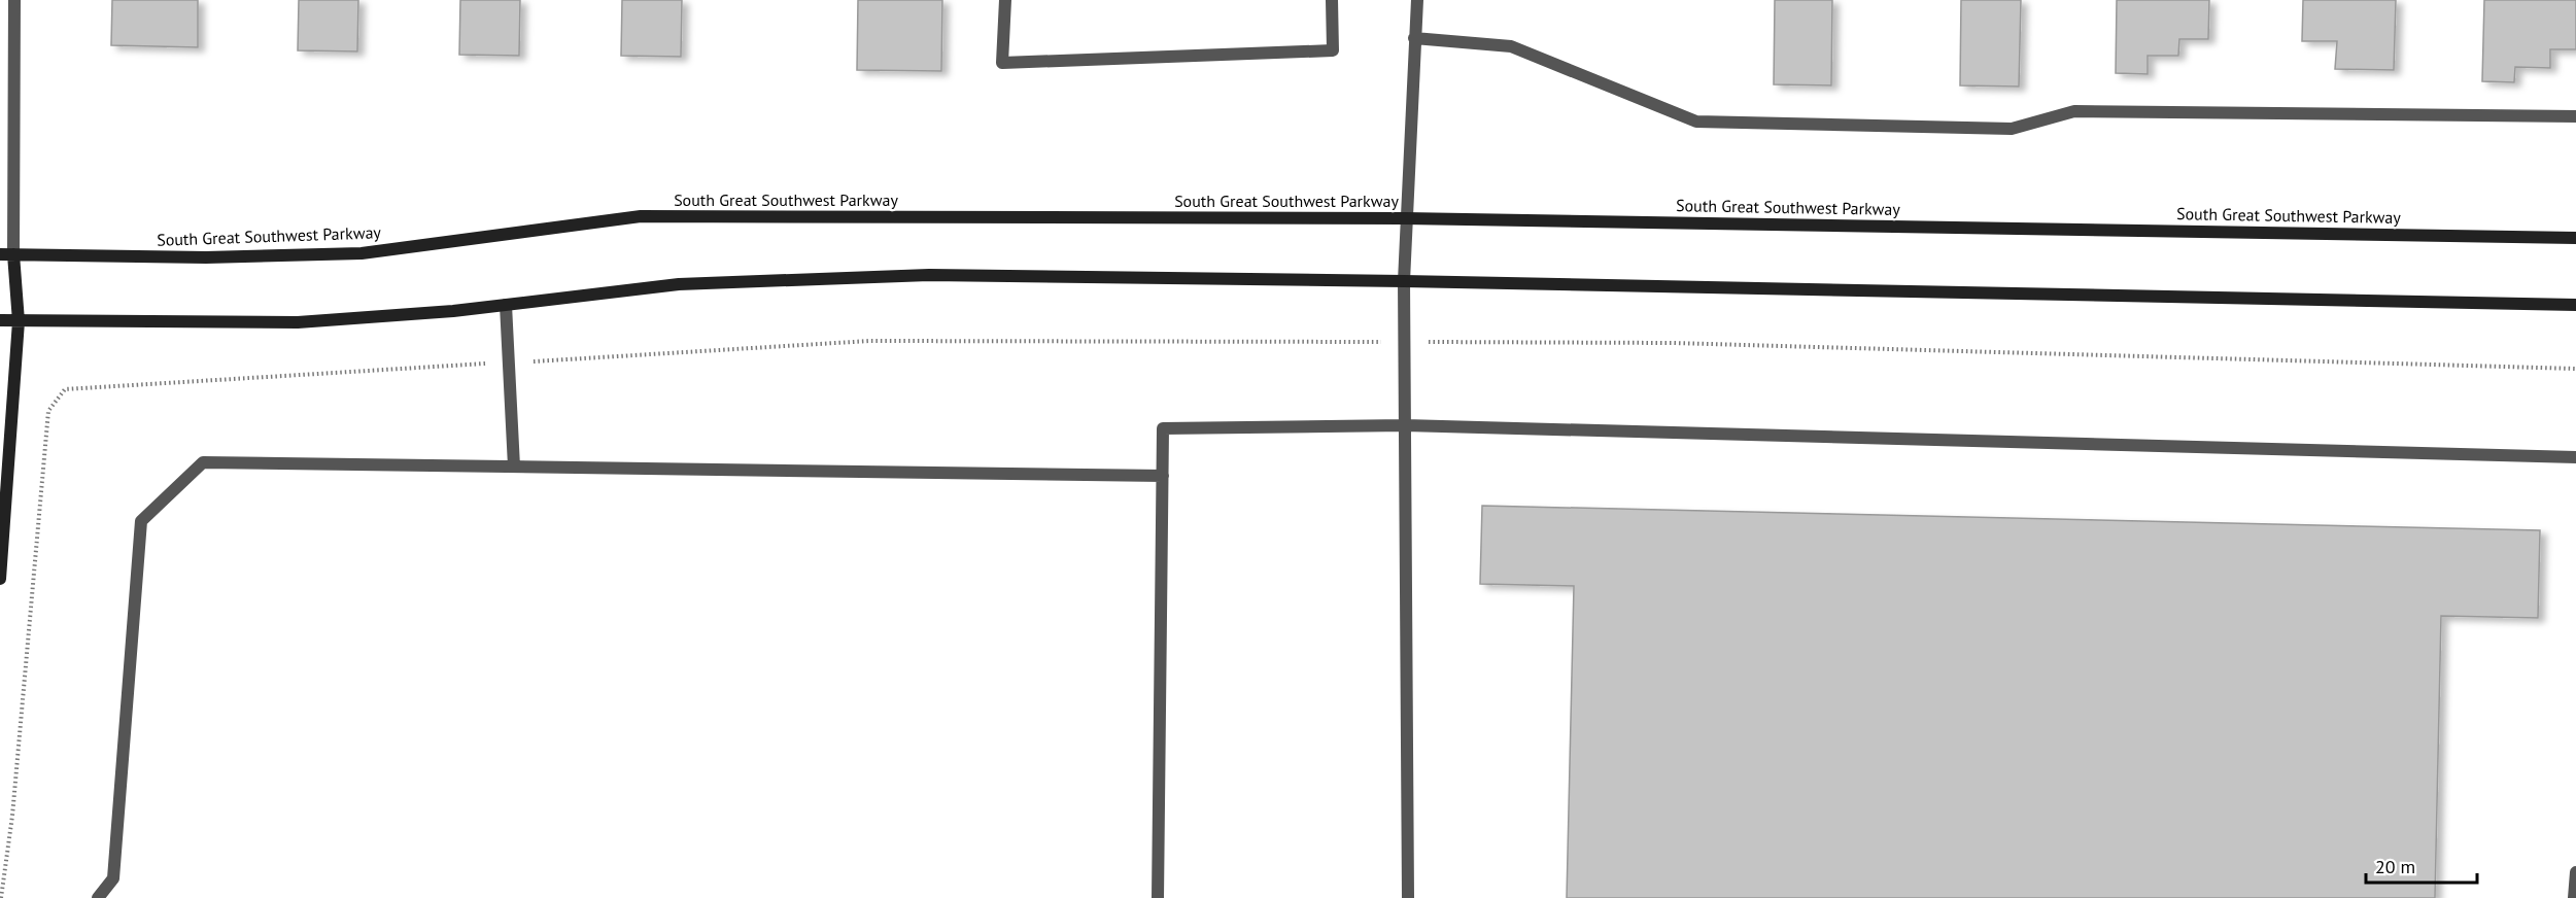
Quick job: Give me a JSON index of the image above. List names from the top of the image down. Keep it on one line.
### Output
{"streets":{"main road":["South Great Southwest Parkway"]},"scale_bar":"20 m"}
